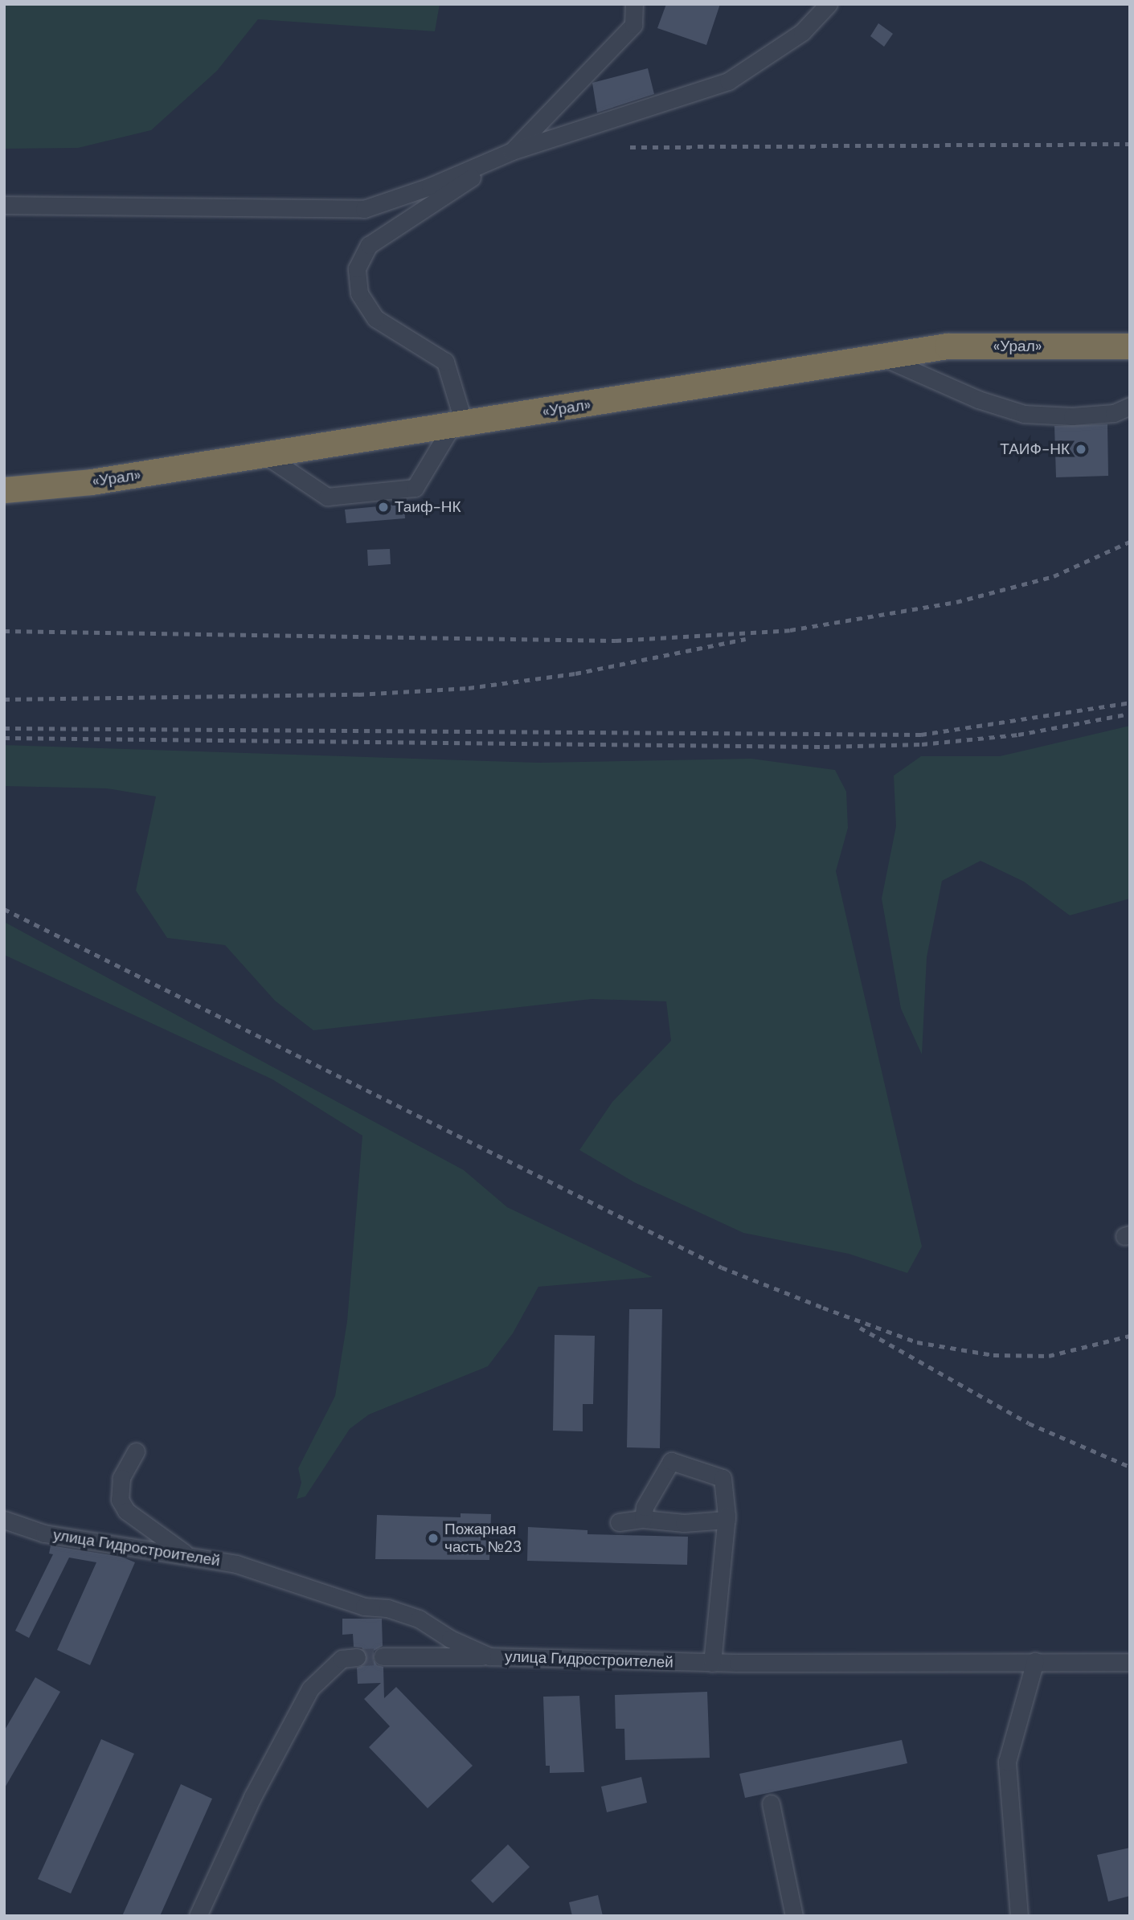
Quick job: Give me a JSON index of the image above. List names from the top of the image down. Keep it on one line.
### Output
{"streets":{"highway":["«Урал»"],"street":["улица Гидростроителей"]},"places":["ТАИФ-НК","Таиф-НК","Пожарная часть №23"]}
